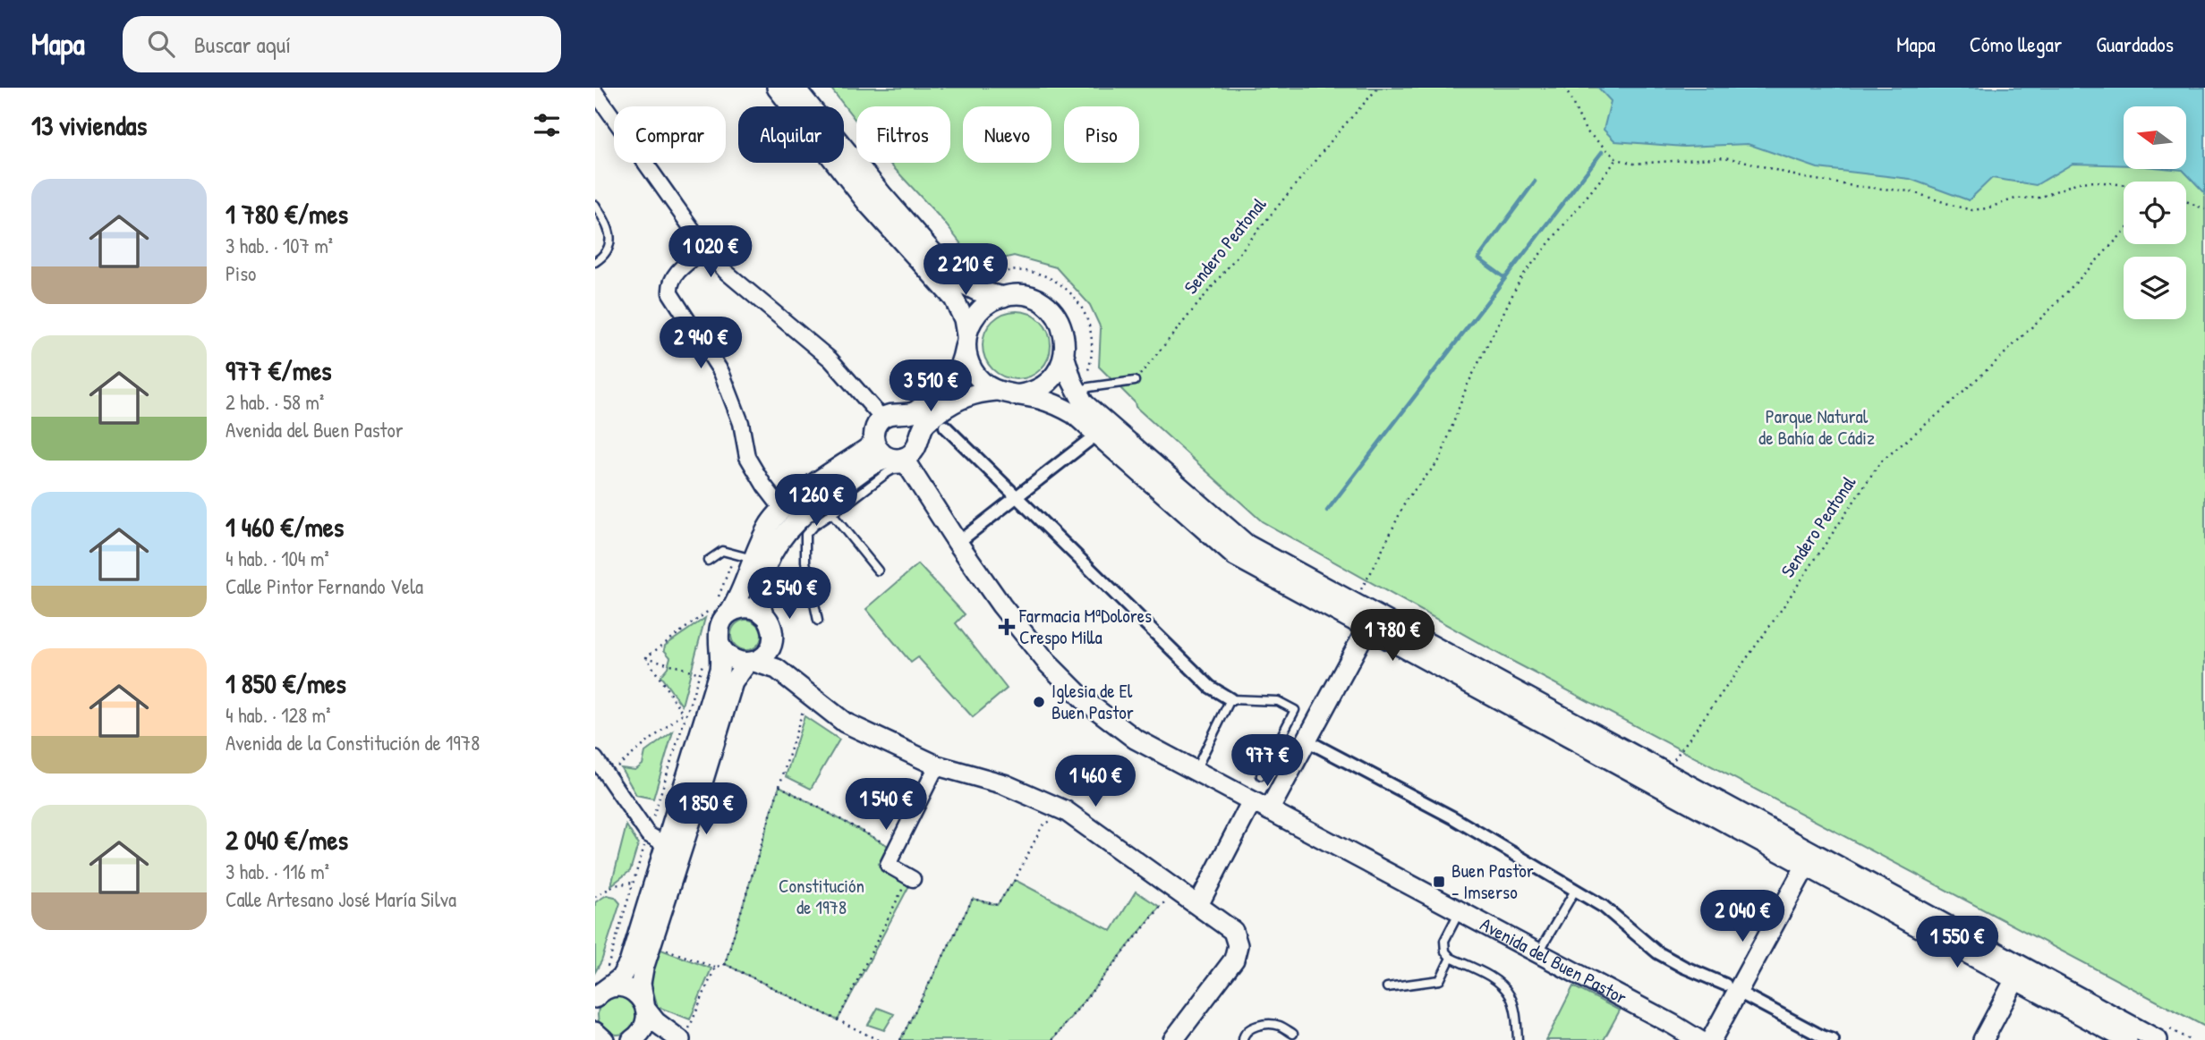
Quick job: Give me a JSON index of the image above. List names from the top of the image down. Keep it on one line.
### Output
{"streets":{"street":["Avenida del Buen Pastor"],"path":["Sendero Peatonal"]},"parks":["Parque Natural de Bahía de Cádiz","Constitución de 1978"],"places":{"health":["Farmacia MªDolores Crespo Milla"],"other":["Iglesia de El Buen Pastor"],"transit":["Buen Pastor - Imserso"]},"north":"left","page":{"header":"Mapa","search":"Buscar aquí","nav":["Mapa","Cómo llegar","Guardados"],"heading":"13 viviendas","chip":["Comprar","Alquilar","Filtros","Nuevo","Piso"],"list":[{"name":"1 780 €/mes","note":"3 hab. · 107 m² · Piso"},{"name":"977 €/mes","note":"2 hab. · 58 m² · Avenida del Buen Pastor"},{"name":"1 460 €/mes","note":"4 hab. · 104 m² · Calle Pintor Fernando Vela"},{"name":"1 850 €/mes","note":"4 hab. · 128 m² · Avenida de la Constitución de 1978"},{"name":"2 040 €/mes","note":"3 hab. · 116 m² · Calle Artesano José María Silva"}],"price":["1 020 €","2 210 €","2 940 €","3 510 €","1 260 €","2 540 €","1 780 €","977 €","1 460 €","1 540 €","1 850 €","2 040 €","1 550 €"]}}
